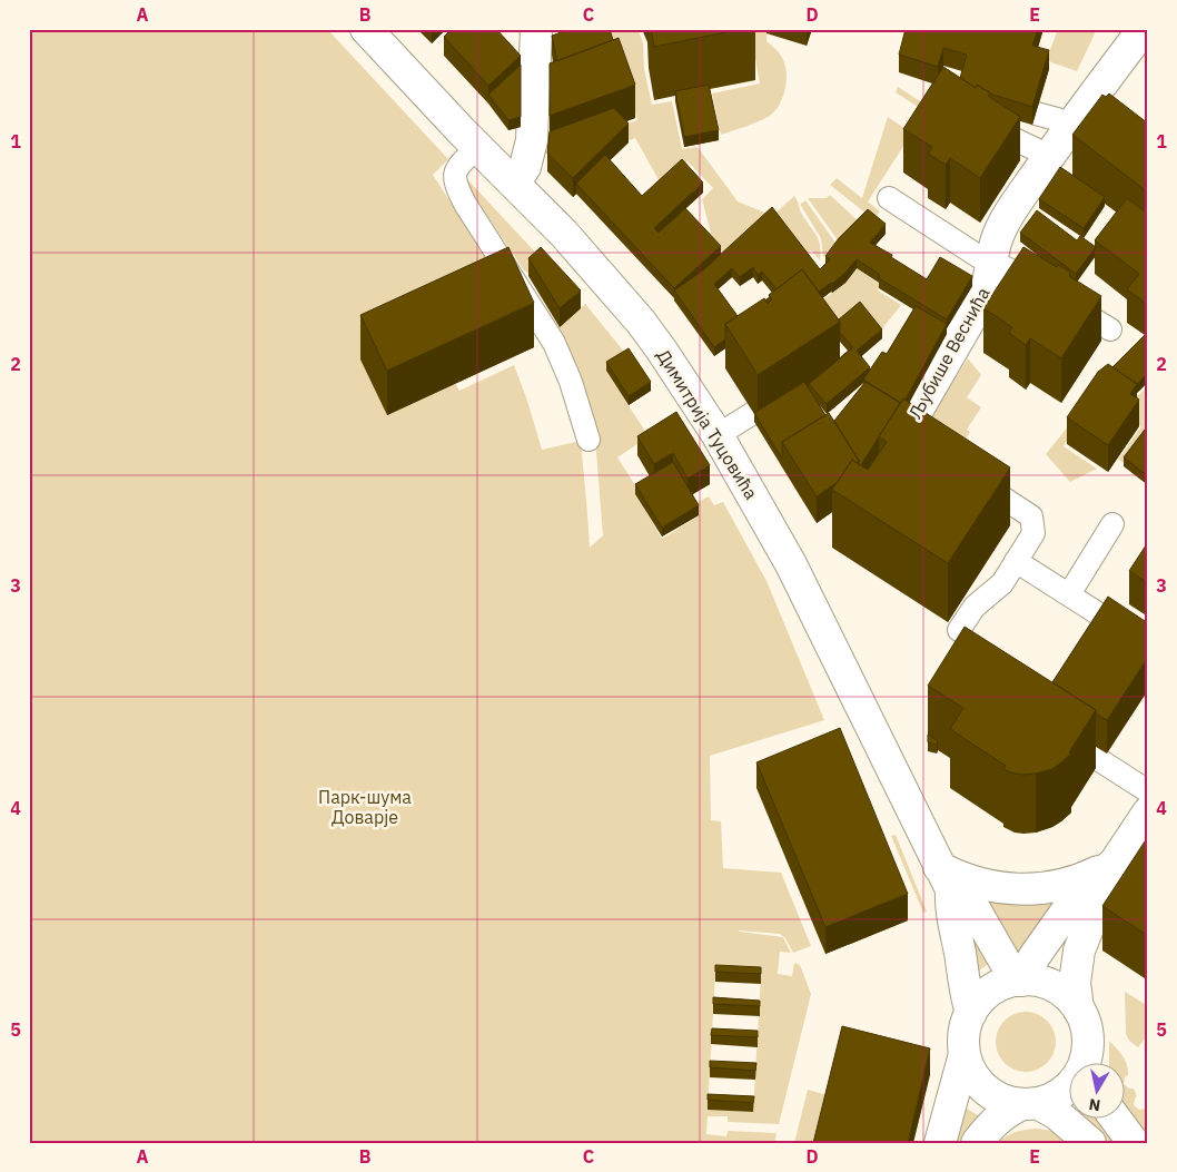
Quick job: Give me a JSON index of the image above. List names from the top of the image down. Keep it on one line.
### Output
{"streets":{"street":["Љубише Веснића","Димитрија Туцовића"]},"parks":["Парк-шума Доварје"],"north":"bottom","grid":{"columns":["A","B","C","D","E"],"rows":["1","2","3","4","5"]}}
